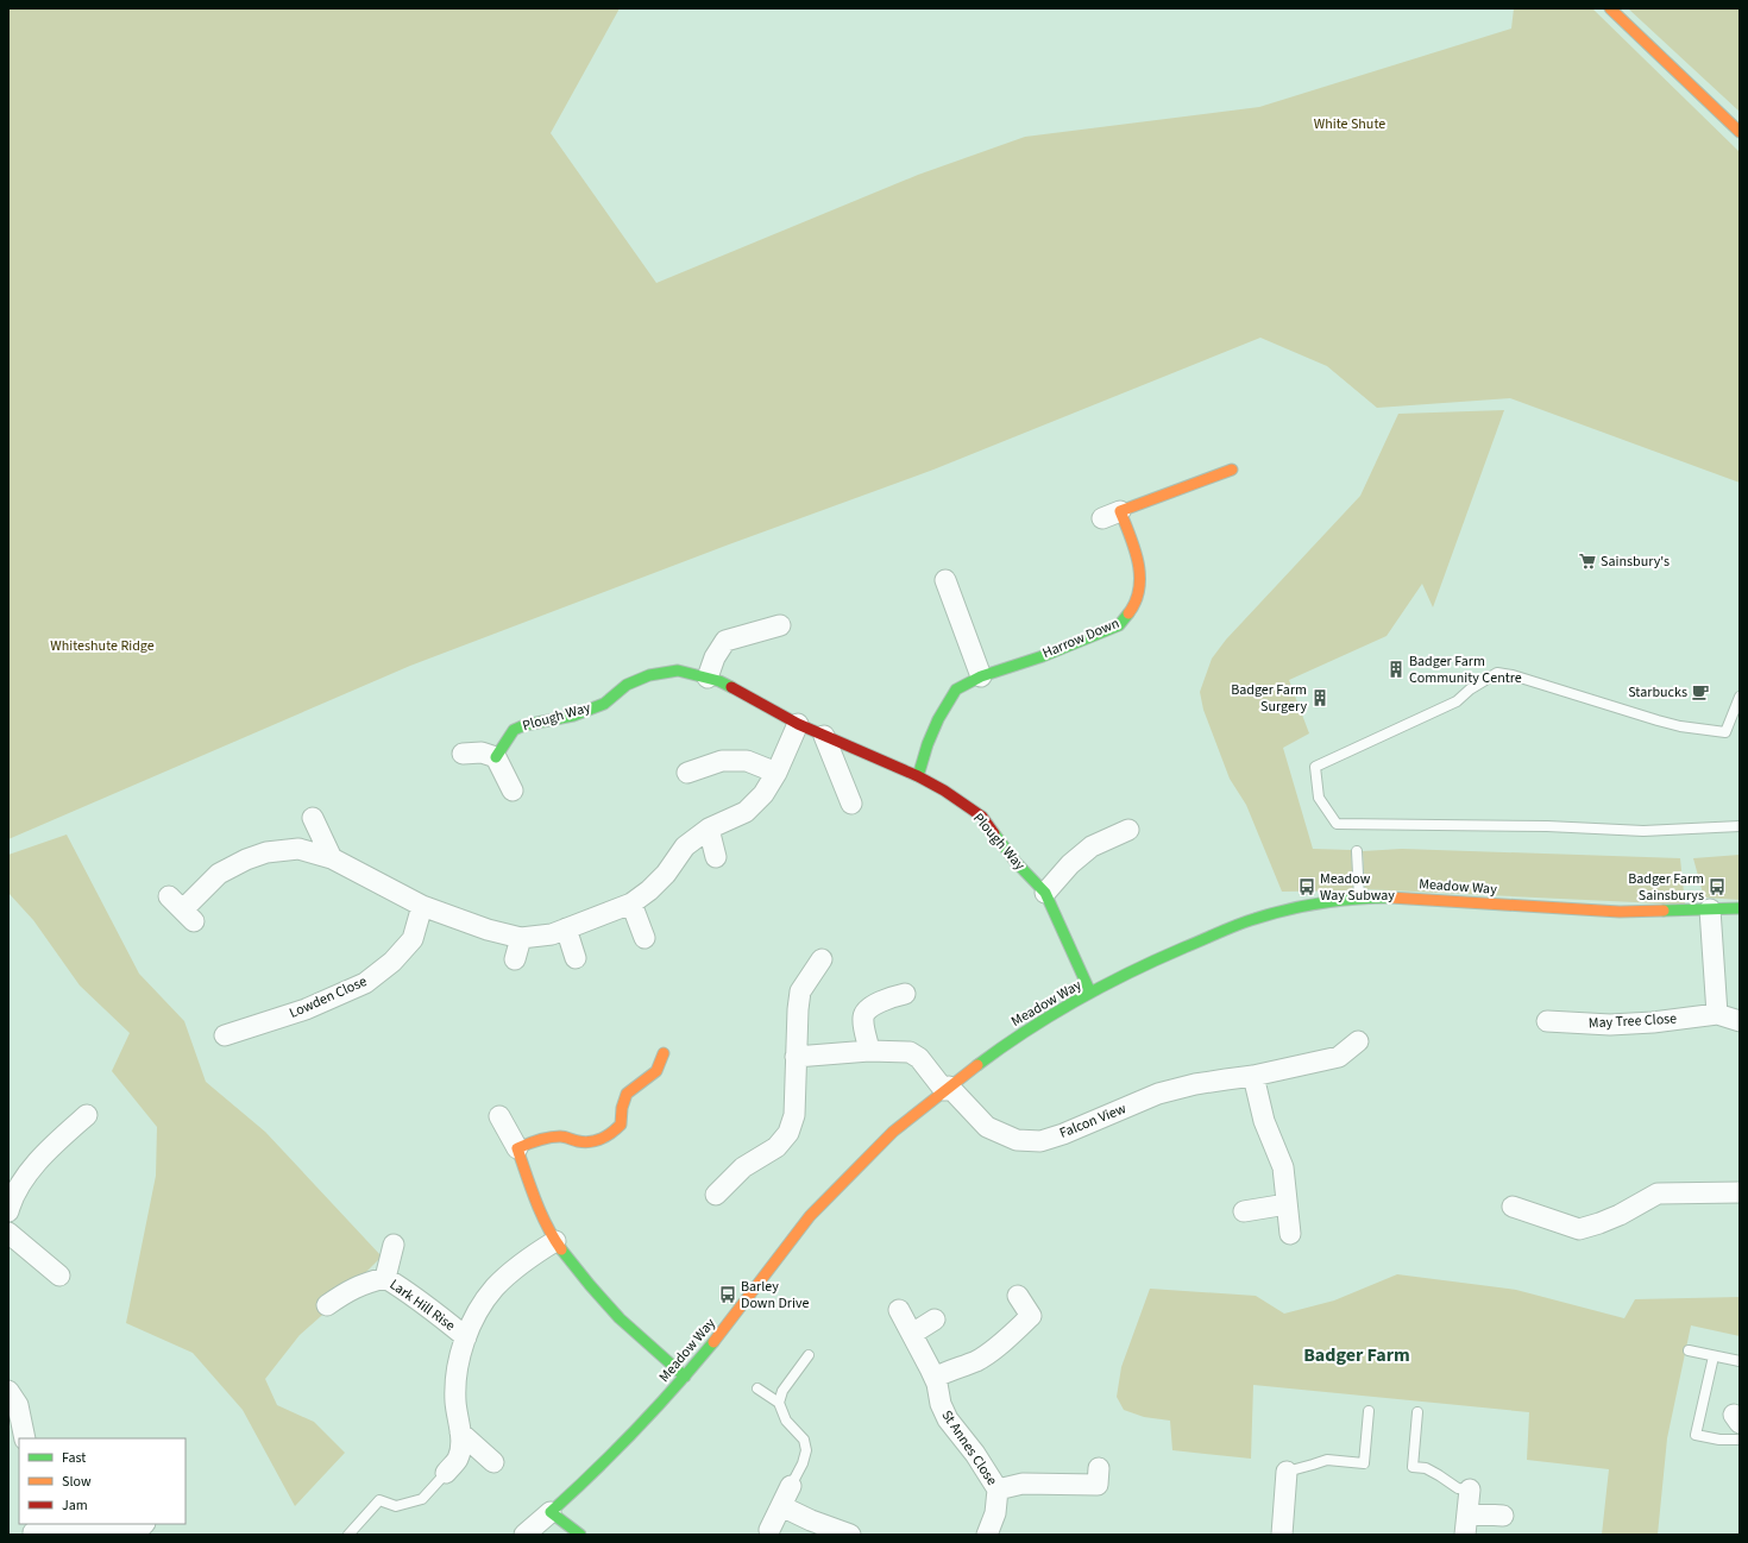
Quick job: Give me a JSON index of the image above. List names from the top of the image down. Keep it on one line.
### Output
{"streets":{"street":["Harrow Down","Plough Way","Meadow Way","Lowden Close","May Tree Close","Falcon View","Lark Hill Rise","St Annes Close"]},"crossings":[["Harrow Down","Plough Way"],["Plough Way","Meadow Way"],["Meadow Way","Falcon View"]],"districts":["Badger Farm"],"parks":["White Shute","Whiteshute Ridge"],"places":{"supermarket":["Sainsbury's"],"building":["Badger Farm Community Centre","Badger Farm Surgery"],"cafe":["Starbucks"],"bus stop":["Meadow Way Subway","Badger Farm Sainsburys","Barley Down Drive"]},"legend":["Fast","Slow","Jam"]}
